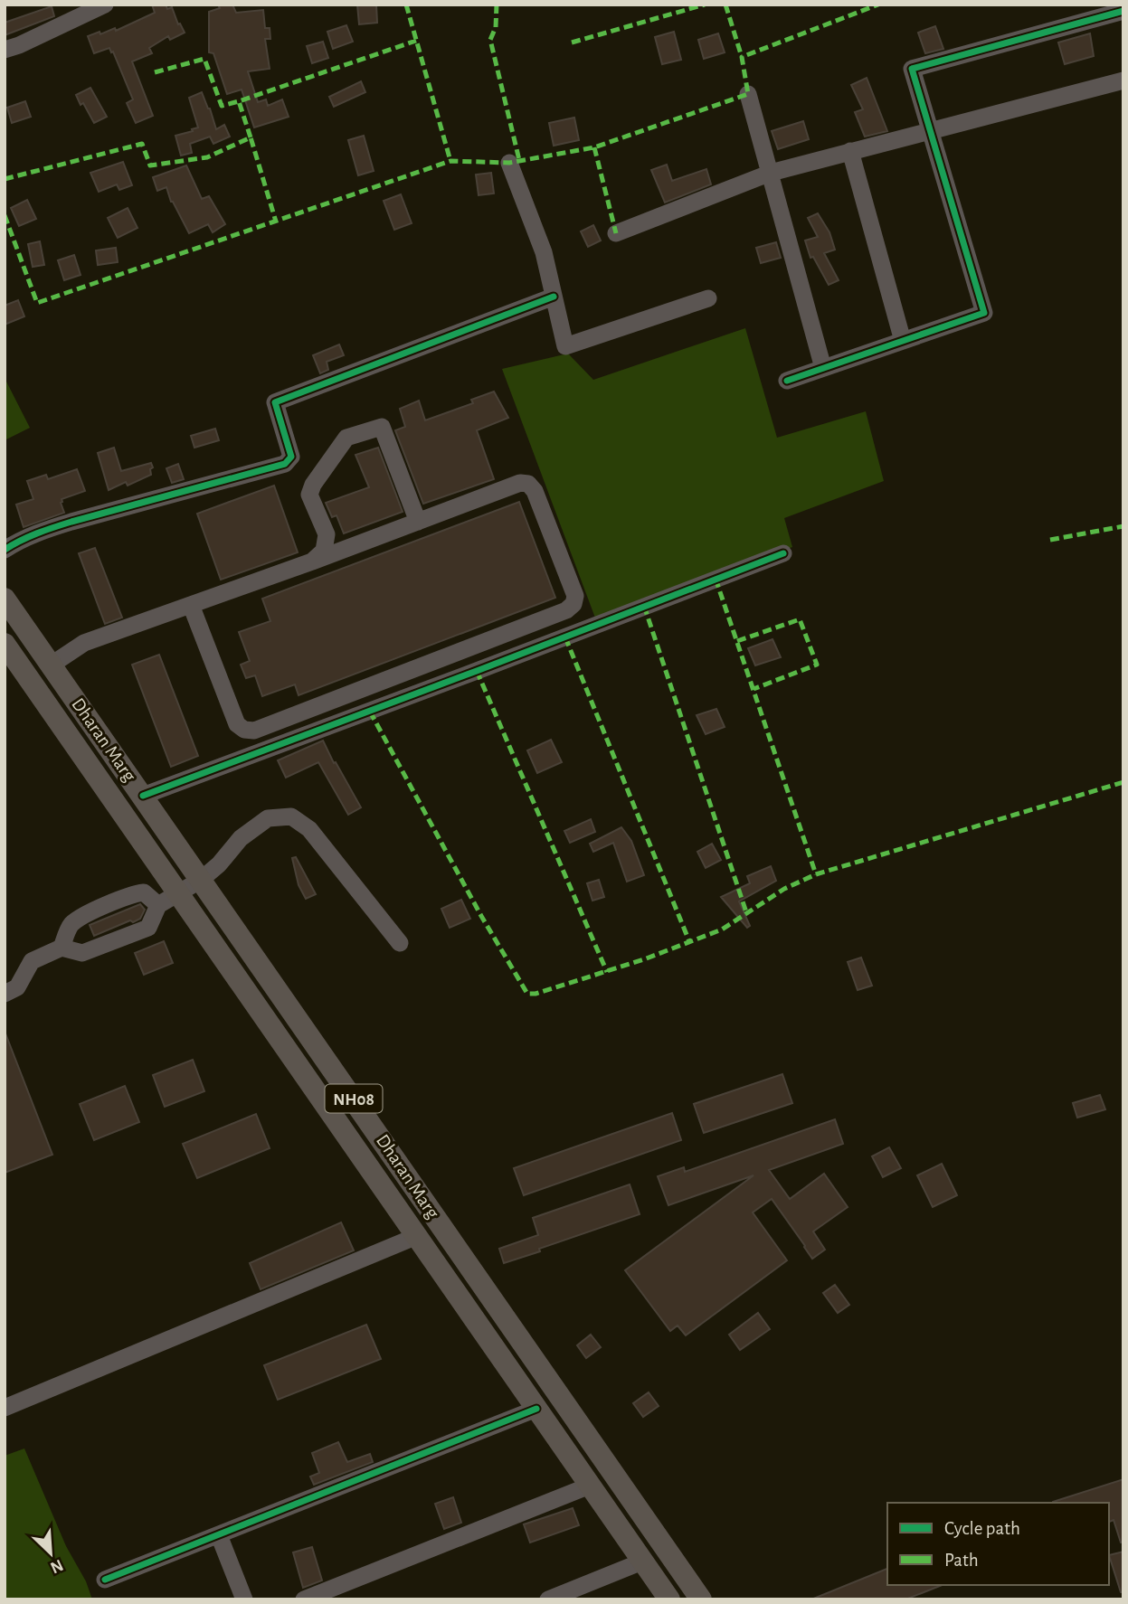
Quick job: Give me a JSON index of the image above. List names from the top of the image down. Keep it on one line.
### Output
{"streets":{"main road":["Dharan Marg","NH08"]},"legend":["Cycle path","Path"],"north":"bottom right"}
